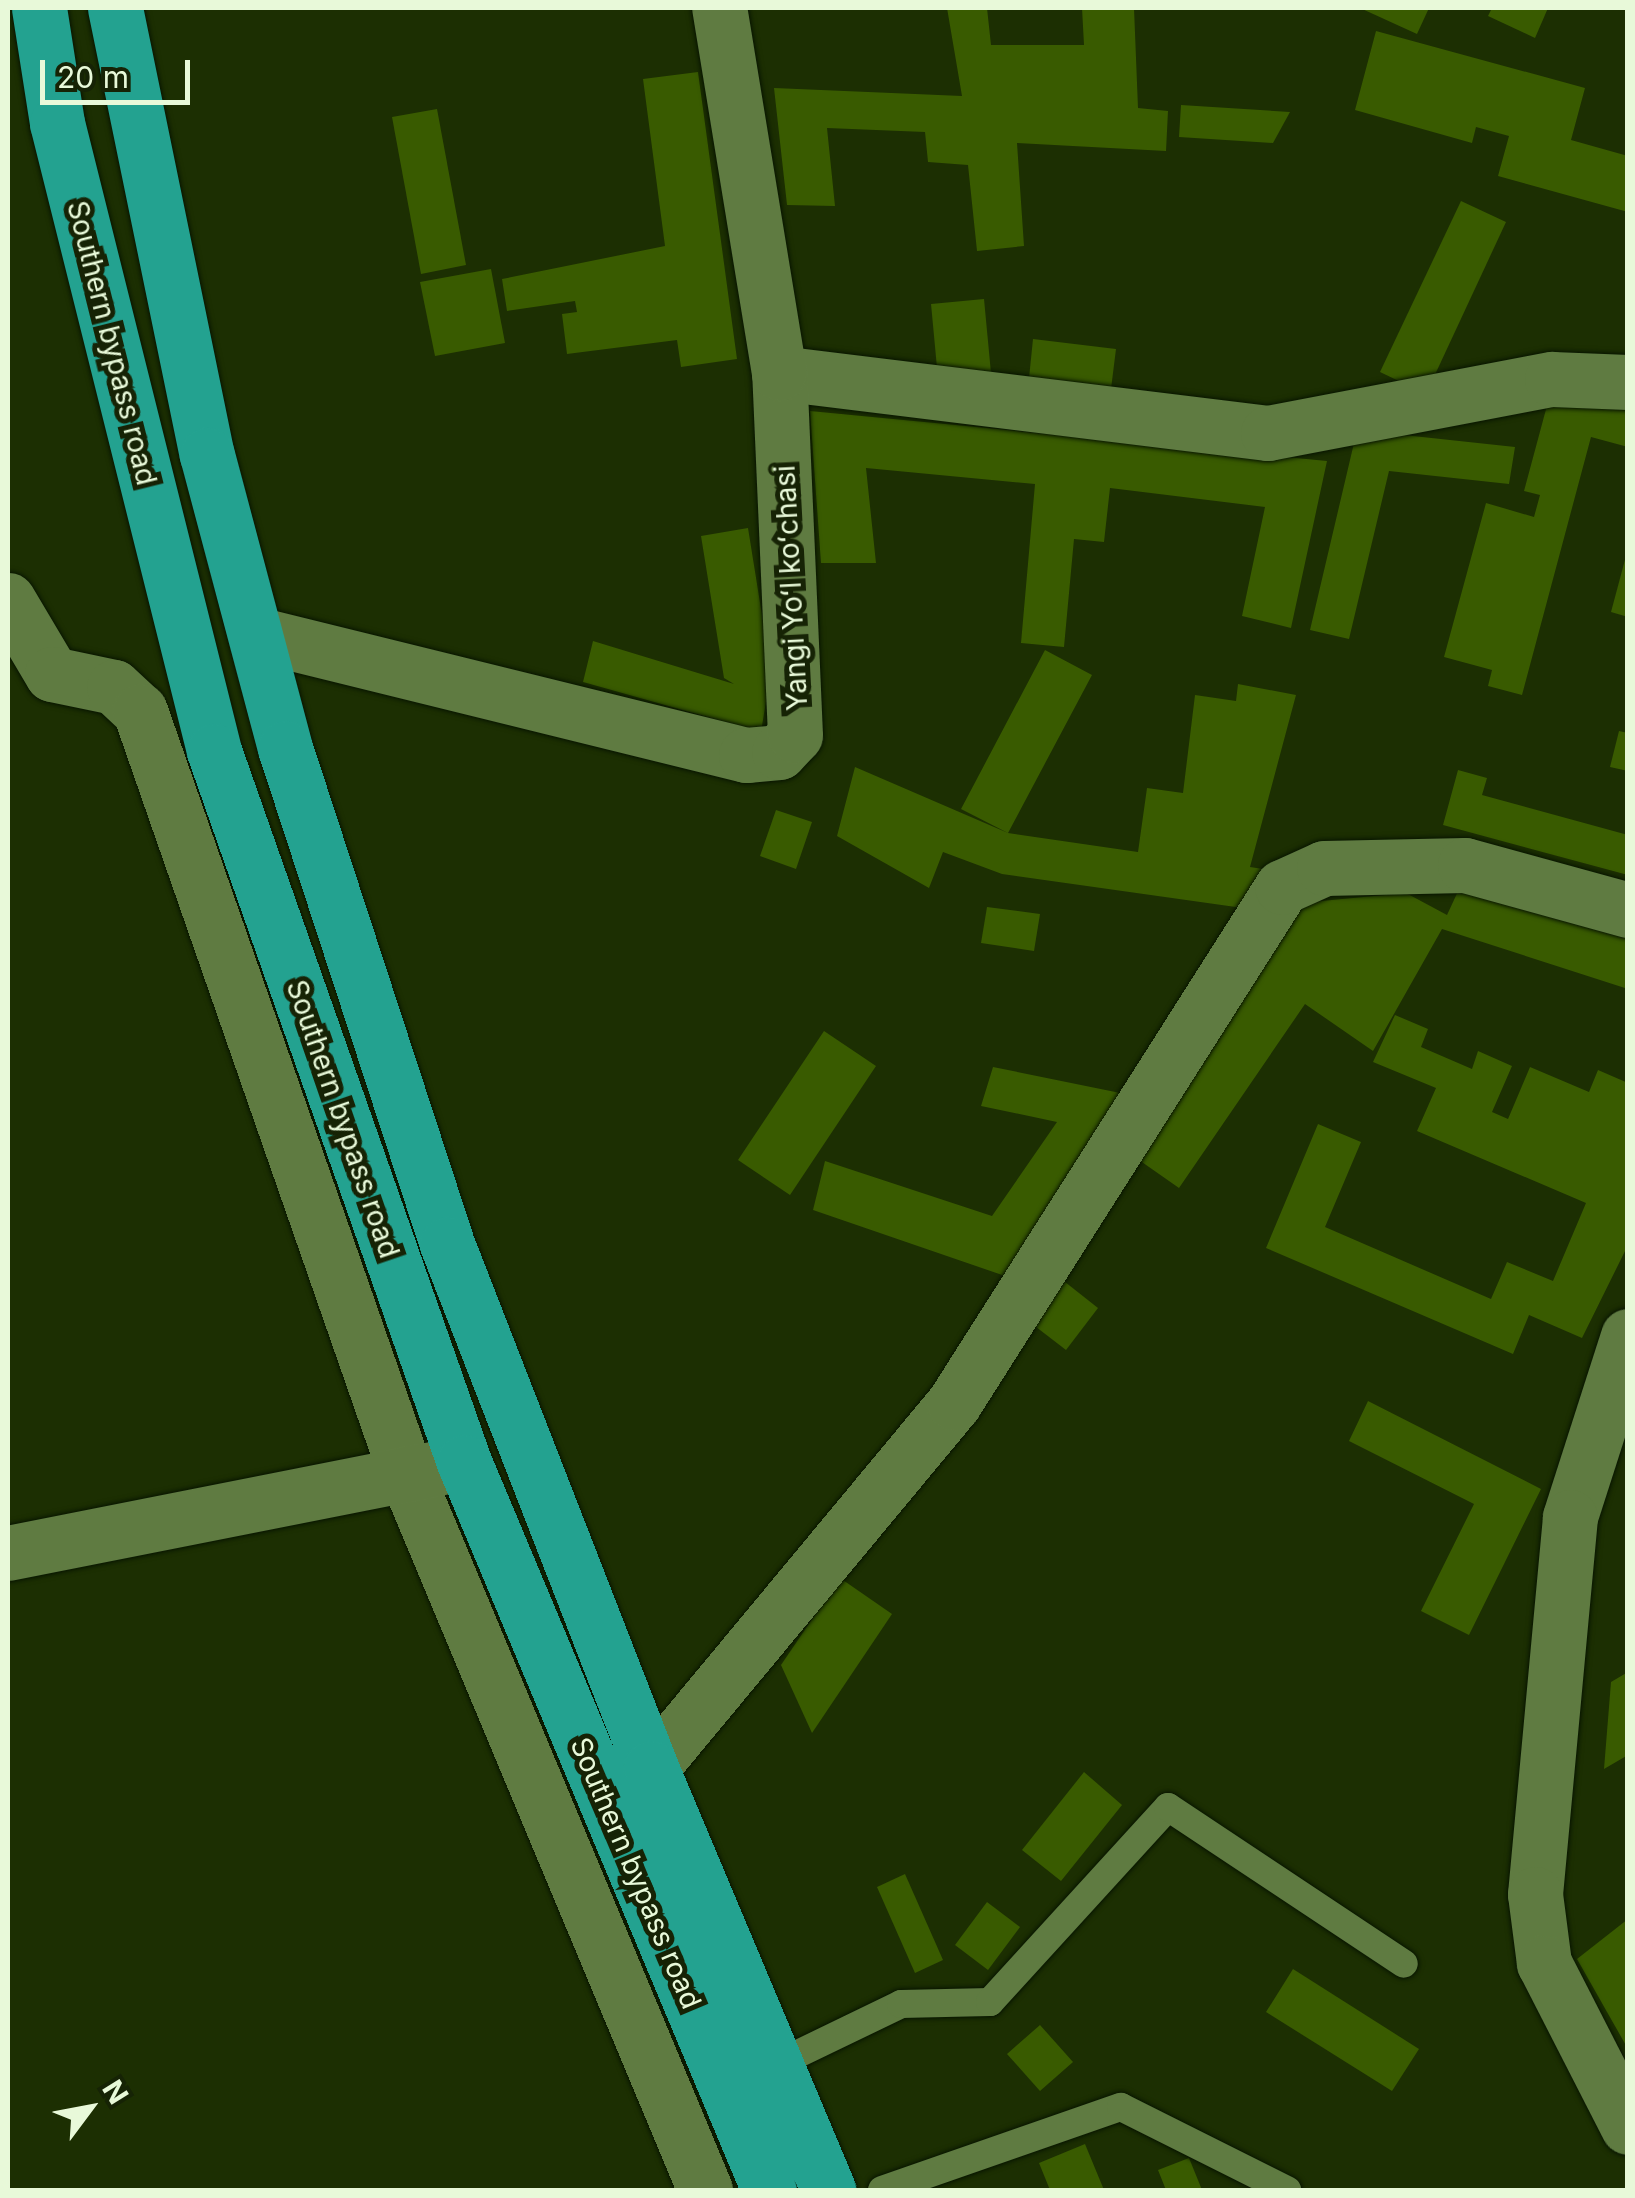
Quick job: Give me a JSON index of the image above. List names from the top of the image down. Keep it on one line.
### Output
{"streets":{"highway":["Southern bypass road"],"street":["Yangi Yoʻl koʻchasi"]},"crossings":[["Southern bypass road","Yangi Yoʻl koʻchasi"]],"scale_bar":"20 m","north":"top right"}
